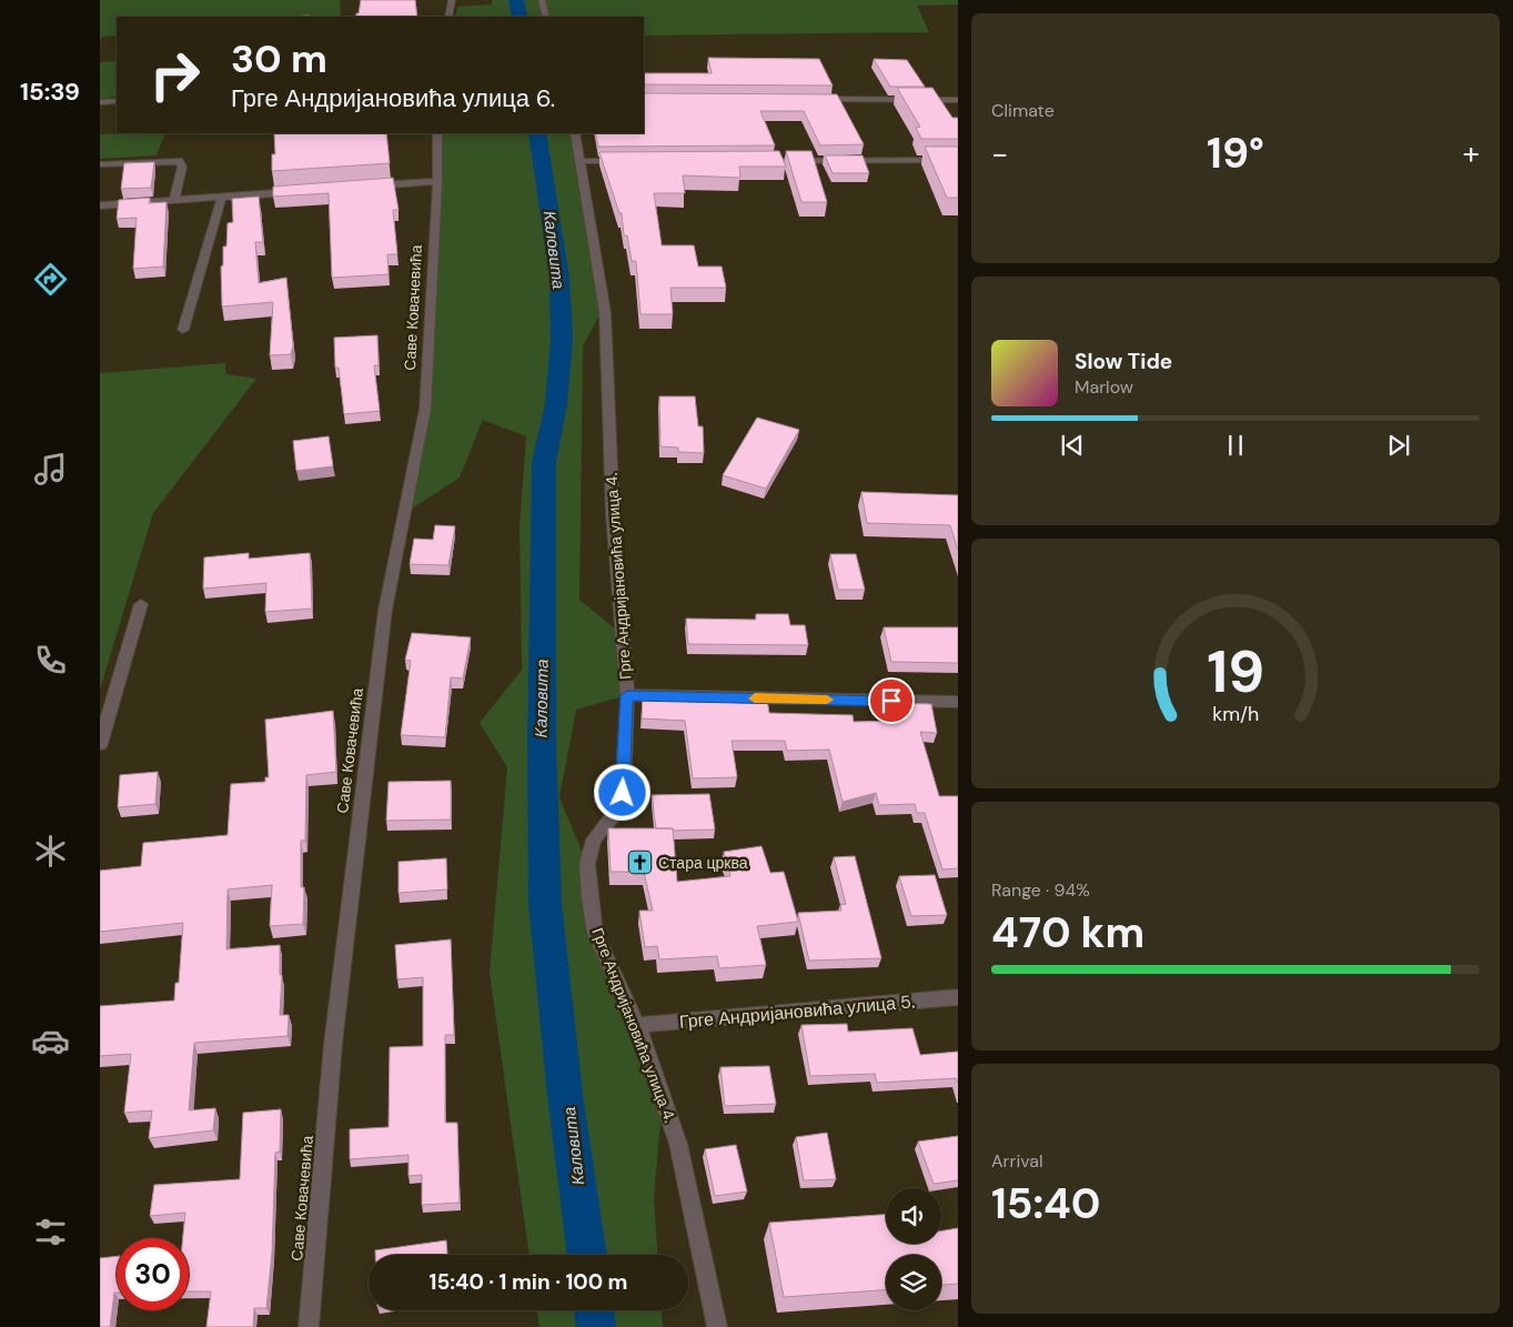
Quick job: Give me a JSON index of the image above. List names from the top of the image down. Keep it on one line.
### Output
{"streets":{"street":["Саве Ковачевића","Грге Андријановића улица 4.","Грге Андријановића улица 5."]},"crossings":[["Грге Андријановића улица 4.","Грге Андријановића улица 5."]],"water":["Каловита"],"places":{"church":["Стара црква"]},"page":{"tabs":"15:39","tile":["Climate",["Range · 94%","470 km"],["Arrival","15:40"]],"turn":["30 m","Грге Андријановића улица 6."],"heat":["−","19°","+"],"song":["Slow Tide","Marlow"],"limit":"30","trip":"15:40 · 1 min · 100 m","gauge":["19","km/h"]}}
